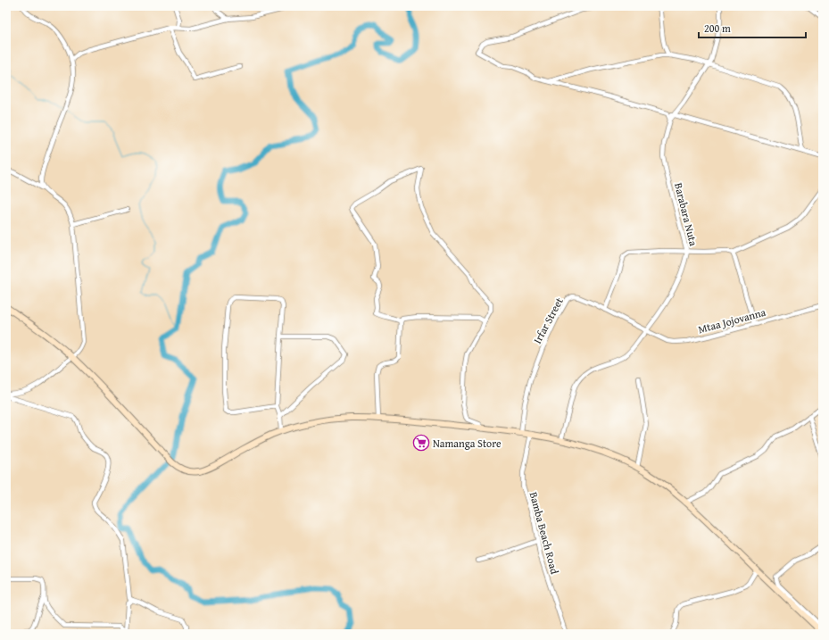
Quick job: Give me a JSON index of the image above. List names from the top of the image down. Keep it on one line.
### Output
{"streets":{"street":["Barabara Nuta","Irfar Street","Mtaa Jojovanna","Bamba Beach Road"]},"crossings":[["Barabara Nuta","Irfar Street"],["Barabara Nuta","Mtaa Jojovanna"],["Irfar Street","Mtaa Jojovanna"]],"places":{"supermarket":["Namanga Store"]},"scale_bar":"200 m"}
